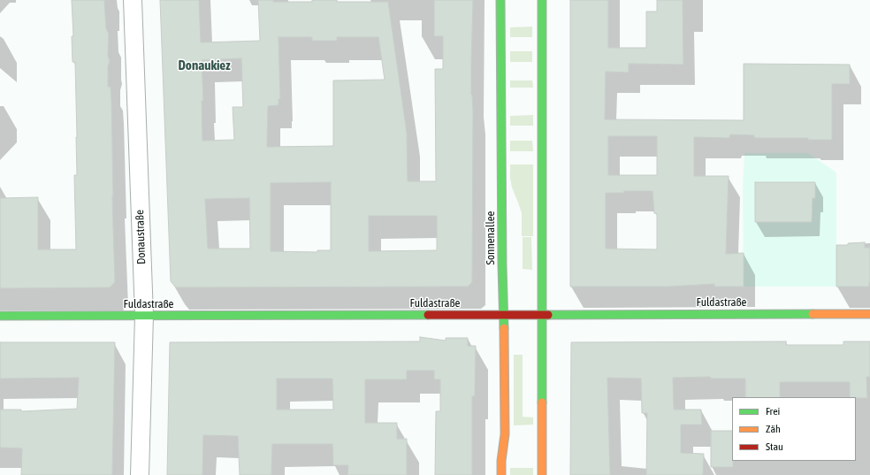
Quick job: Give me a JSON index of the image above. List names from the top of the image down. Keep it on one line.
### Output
{"streets":{"main road":["Sonnenallee","Fuldastraße"],"street":["Donaustraße"]},"crossings":[["Donaustraße","Fuldastraße"],["Sonnenallee","Fuldastraße"]],"districts":["Donaukiez"],"legend":["Frei","Zäh","Stau"]}
